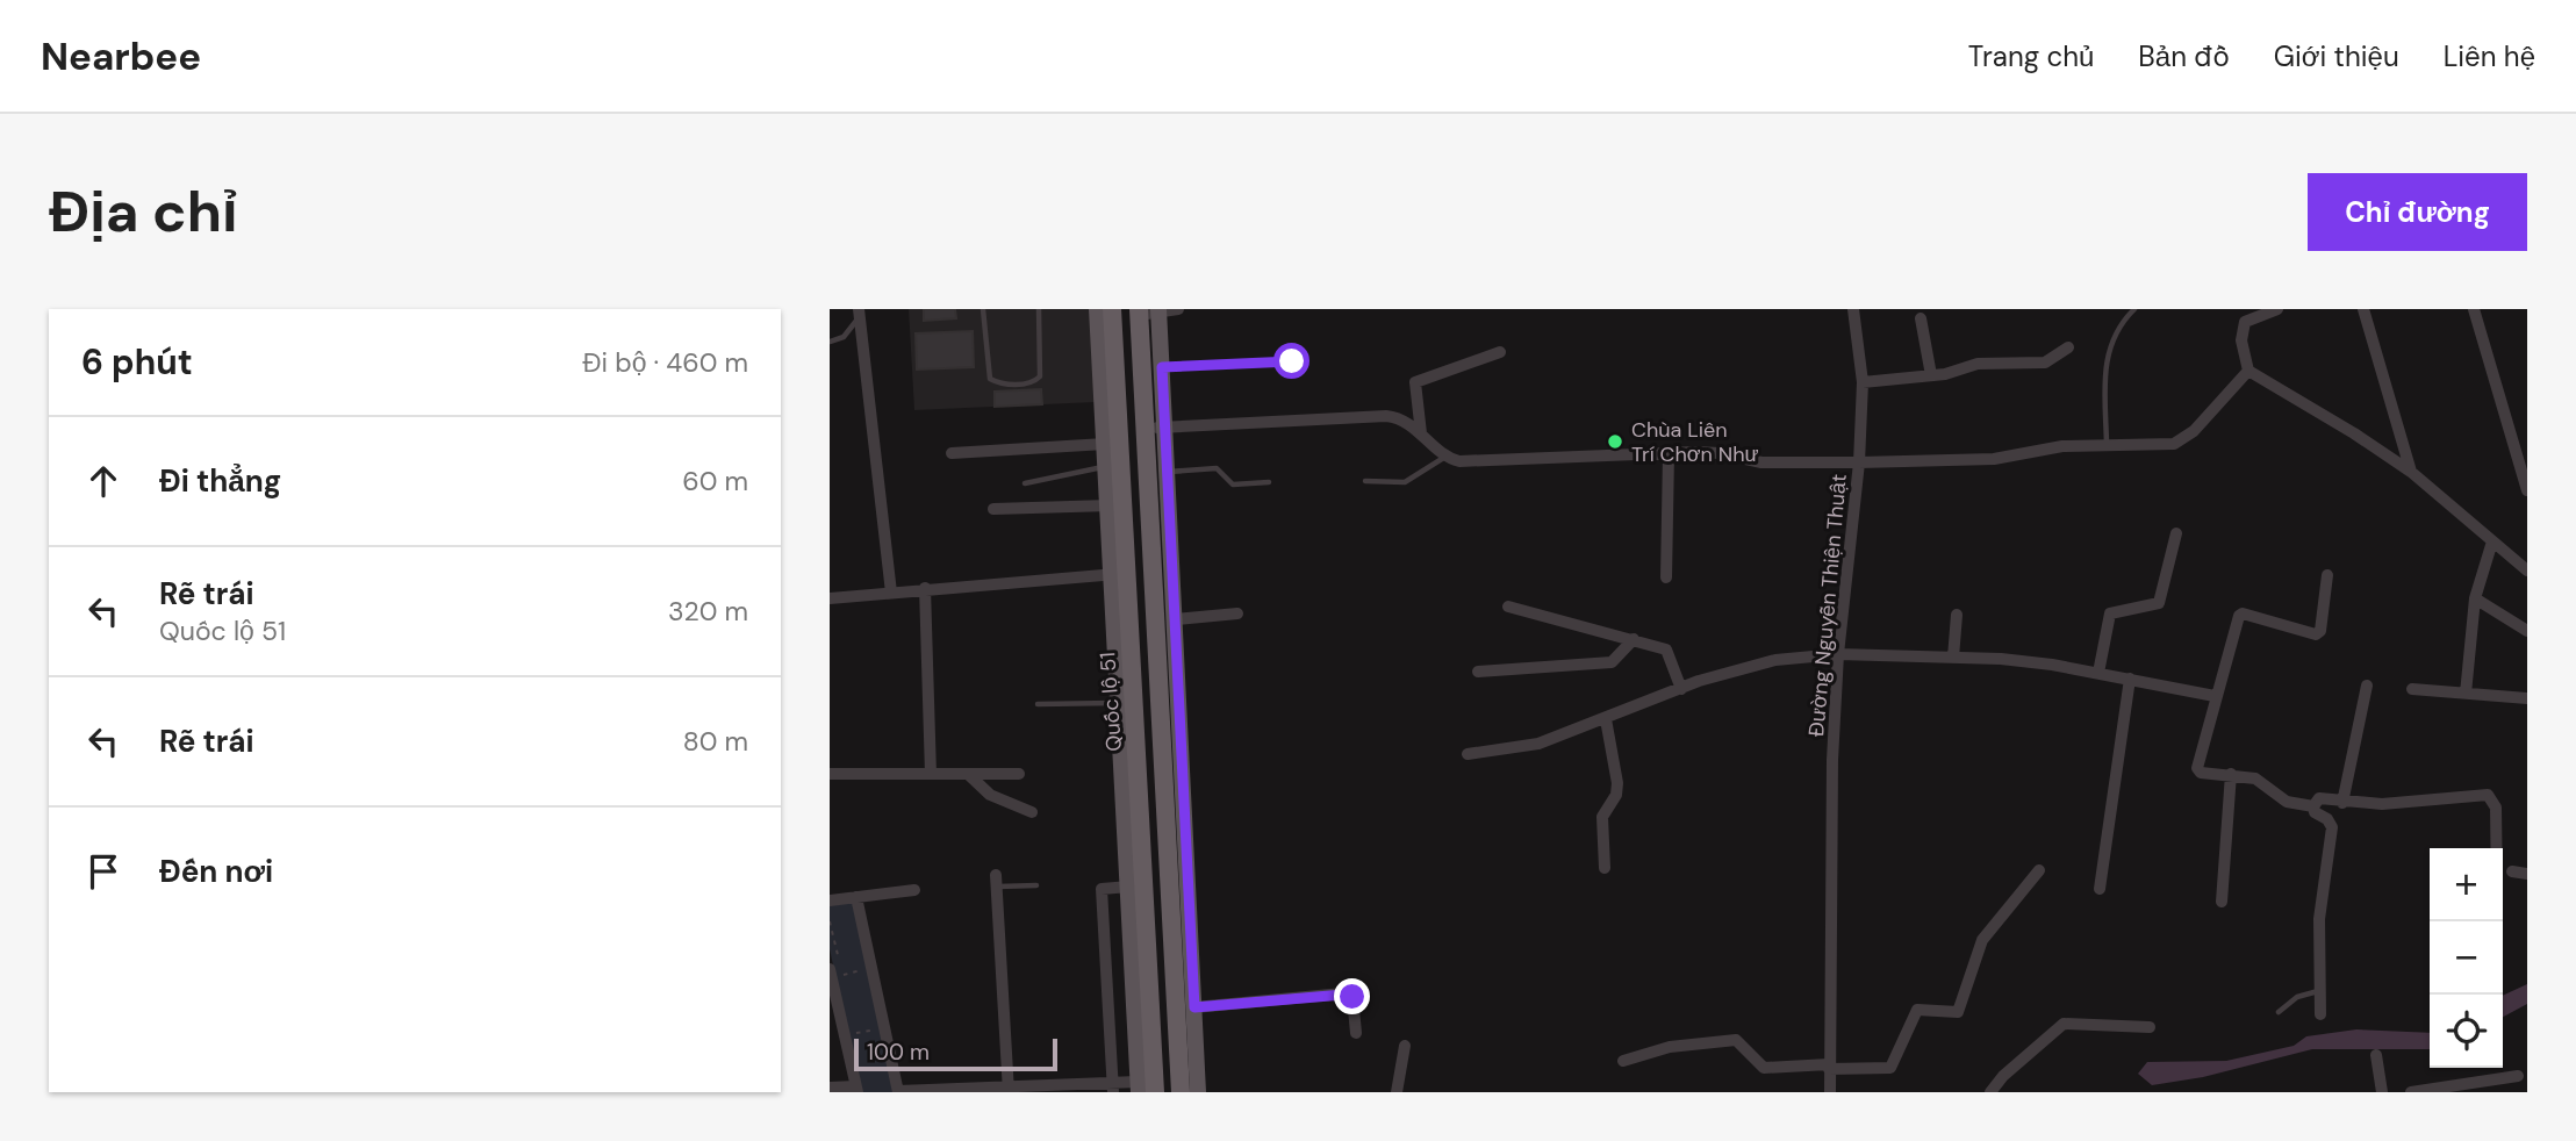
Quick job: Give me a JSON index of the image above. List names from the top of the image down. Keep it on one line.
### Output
{"streets":{"highway":["Quốc lộ 51"],"street":["Đường Nguyễn Thiện Thuật"]},"places":["Chùa Liên Trí Chơn Như"],"scale_bar":"100 m","page":{"header":"Nearbee","nav":["Trang chủ","Bản đồ","Giới thiệu","Liên hệ"],"buttons":"Chỉ đường","title":"Địa chỉ","heading":["6 phút","Đi bộ · 460 m"],"list":[["Đi thẳng","60 m"],["Rẽ trái","Quốc lộ 51","320 m"],["Rẽ trái","80 m"],"Đến nơi"],"map_buttons":["+","−"],"scale":"100 m"}}
